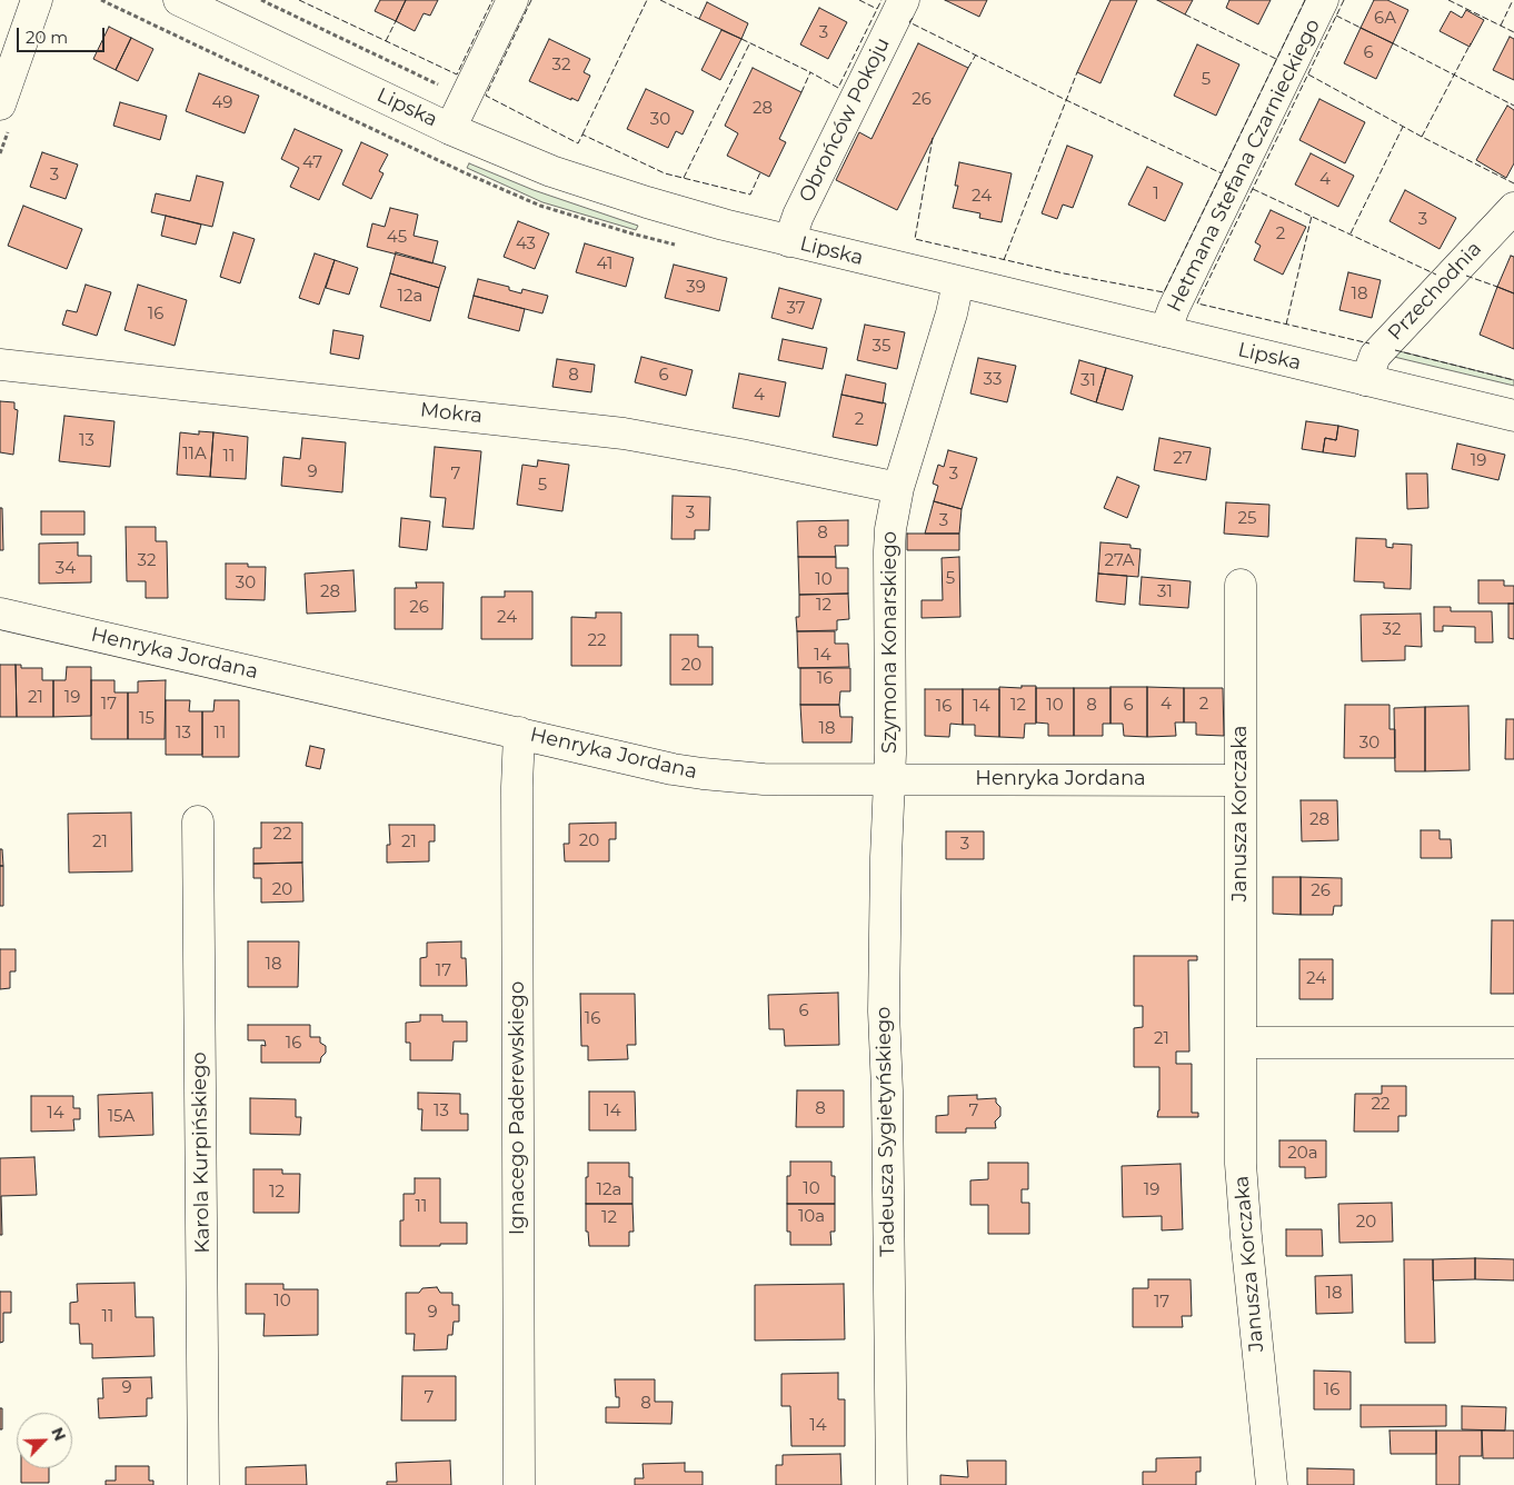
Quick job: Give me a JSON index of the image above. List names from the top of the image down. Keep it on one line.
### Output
{"streets":{"street":["Lipska","Obrońców Pokoju","Hetmana Stefana Czarnieckiego","Przechodnia","Mokra","Szymona Konarskiego","Henryka Jordana","Janusza Korczaka","Ignacego Paderewskiego","Tadeusza Sygietyńskiego","Karola Kurpińskiego"]},"crossings":[["Lipska","Obrońców Pokoju"],["Lipska","Hetmana Stefana Czarnieckiego"],["Lipska","Przechodnia"],["Lipska","Szymona Konarskiego"],["Mokra","Szymona Konarskiego"],["Szymona Konarskiego","Henryka Jordana"],["Szymona Konarskiego","Tadeusza Sygietyńskiego"],["Henryka Jordana","Janusza Korczaka"],["Henryka Jordana","Ignacego Paderewskiego"],["Henryka Jordana","Tadeusza Sygietyńskiego"]],"house_numbers":["6A","3","6","32","5","26","49","28","30","47","3","4","1","24","3","2","45","43","41","39","18","12a","37","16","35","8","6","33","31","4","2","13","11A","11","27","19","9","7","3","5","3","25","3","8","32","27A","34","5","10","30","28","31","12","26","24","32","22","14","20","16","21","19","17","4","2","12","10","8","6","16","14","15","18","13","11","30","28","22","20","21","21","3","20","26","18","17","24","6","16","21","16","22","8","13","14","7","14","15A","20a","10","12a","19","12","11","10a","12","20","18","10","17","9","11","9","16","7","8","14"],"scale_bar":"20 m","north":"top right"}
